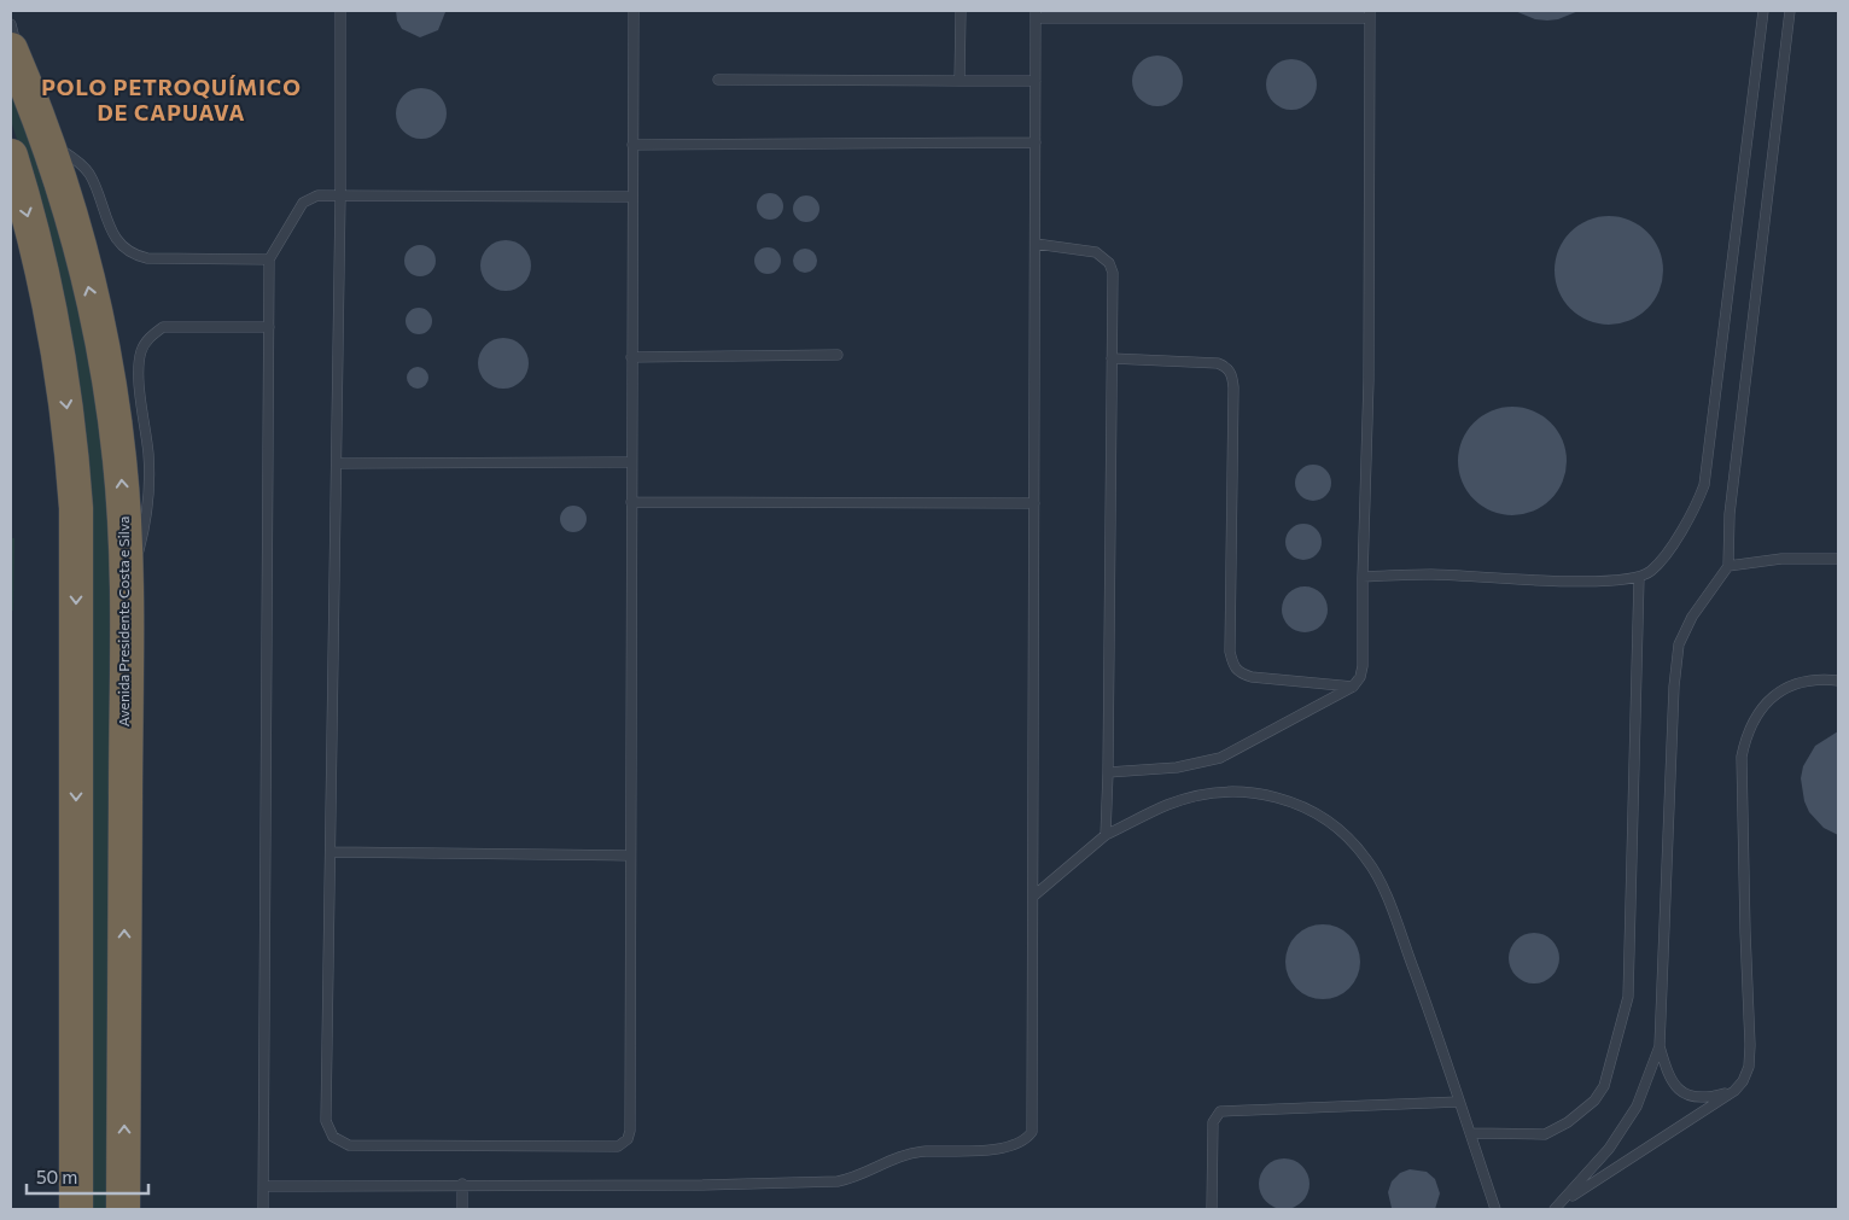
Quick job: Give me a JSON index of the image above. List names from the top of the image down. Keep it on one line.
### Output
{"streets":{"highway":["Avenida Presidente Costa e Silva"]},"districts":["POLO PETROQUÍMICO DE CAPUAVA"],"scale_bar":"50 m"}
